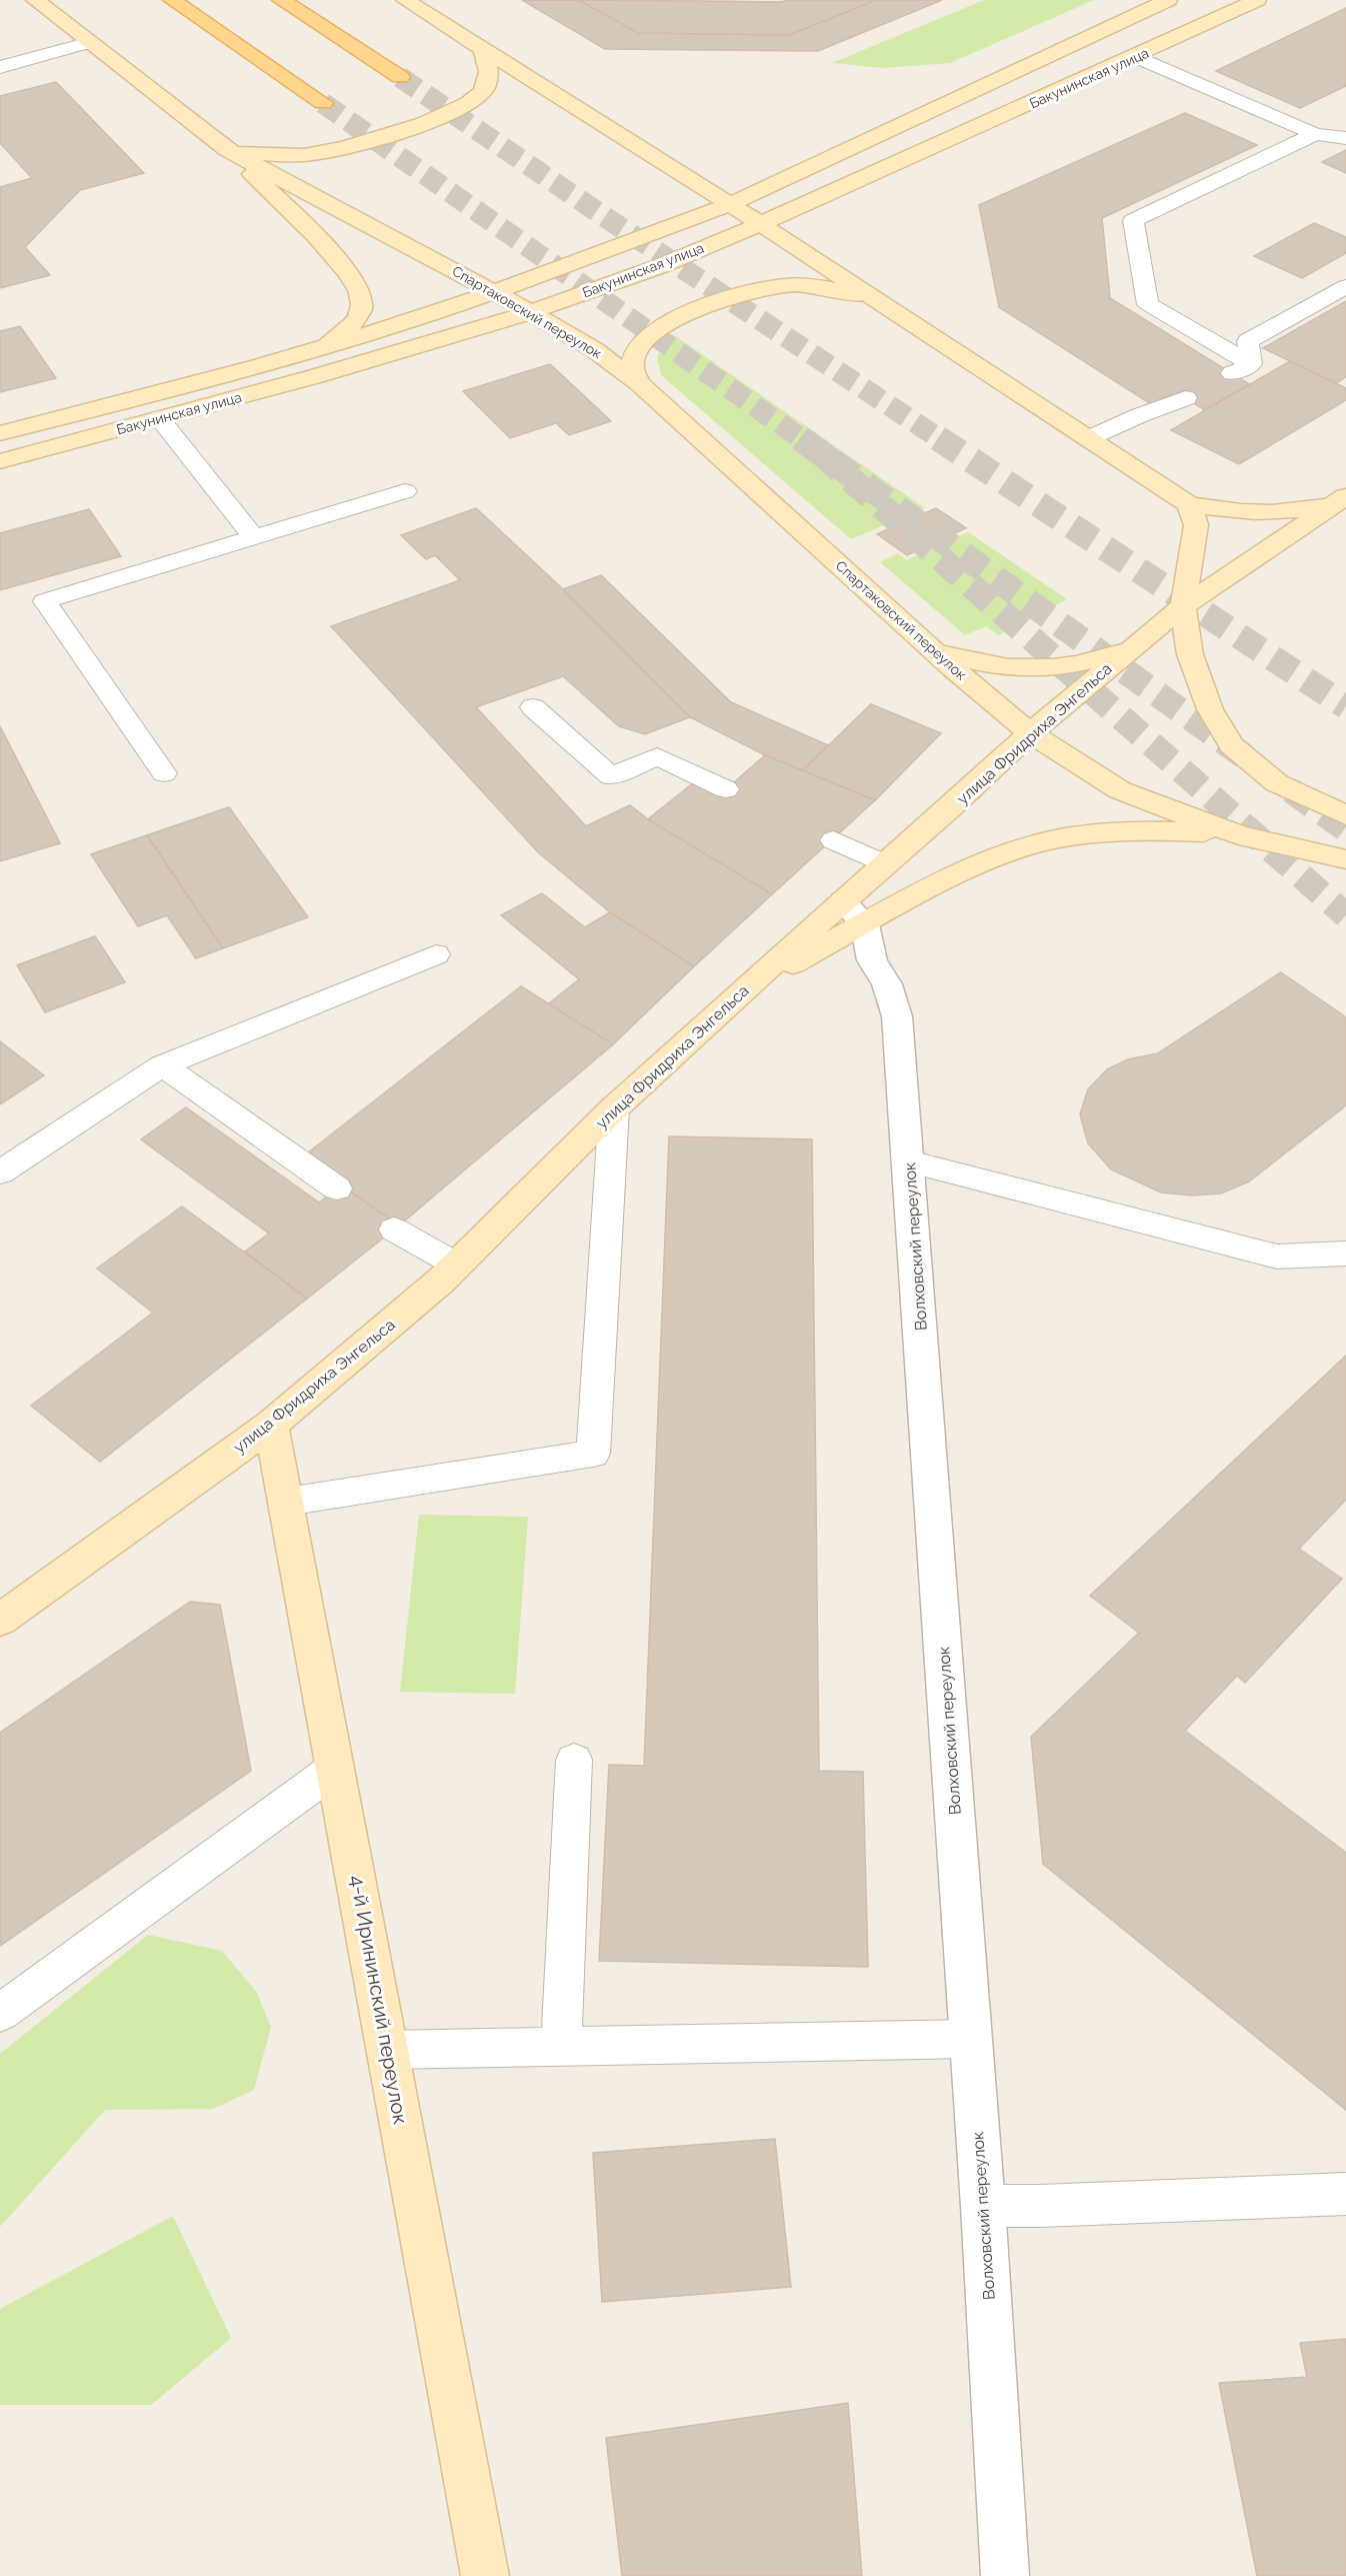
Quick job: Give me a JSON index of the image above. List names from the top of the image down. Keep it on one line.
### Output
{"streets":{"main road":["Бакунинская улица","Спартаковский переулок","улица Фридриха Энгельса","4-й Ирининский переулок"],"street":["Волховский переулок"]},"crossings":[["Бакунинская улица","Спартаковский переулок"],["Спартаковский переулок","улица Фридриха Энгельса"],["улица Фридриха Энгельса","4-й Ирининский переулок"]]}
